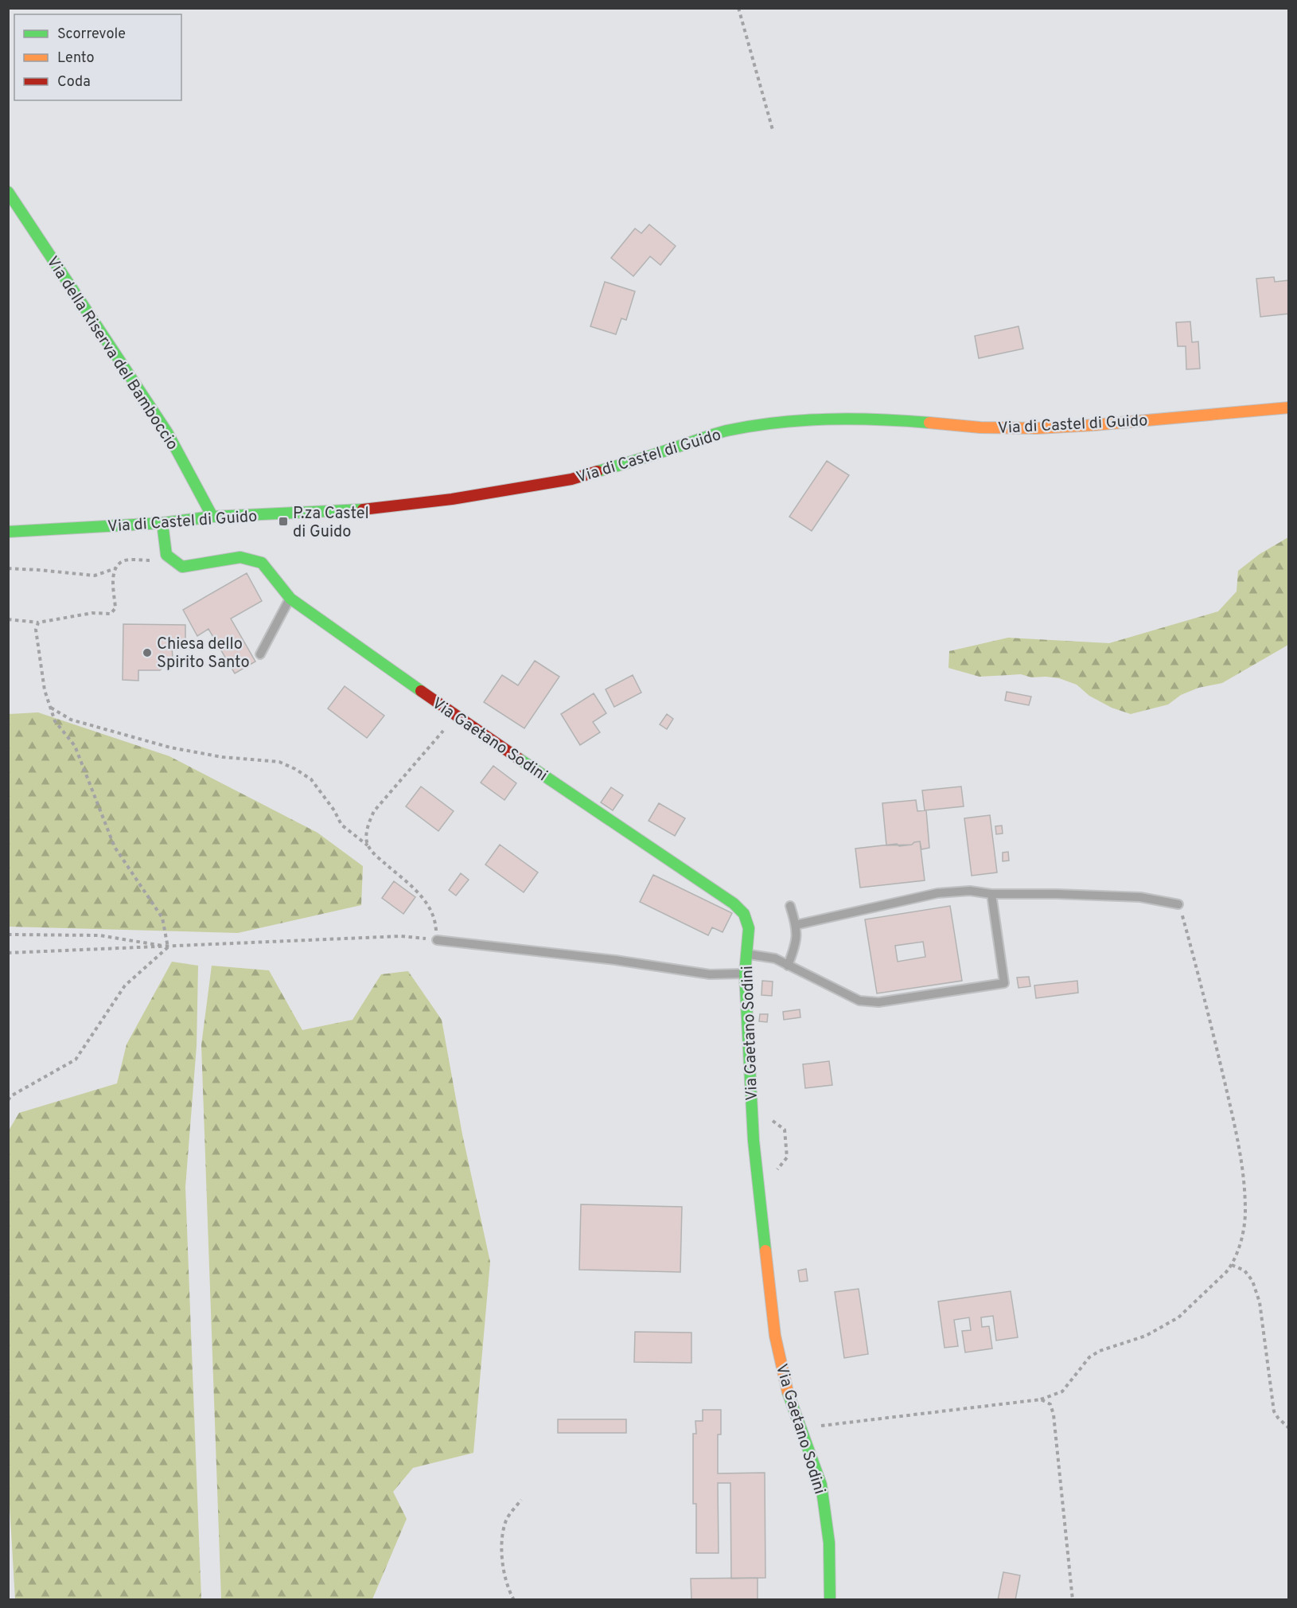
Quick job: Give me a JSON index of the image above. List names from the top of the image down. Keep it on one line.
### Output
{"streets":{"street":["Via della Riserva del Bamboccio","Via di Castel di Guido","Via Gaetano Sodini"]},"crossings":[["Via della Riserva del Bamboccio","Via di Castel di Guido"]],"places":{"transit":["P.za Castel di Guido"],"other":["Chiesa dello Spirito Santo"]},"legend":["Scorrevole","Lento","Coda"]}
